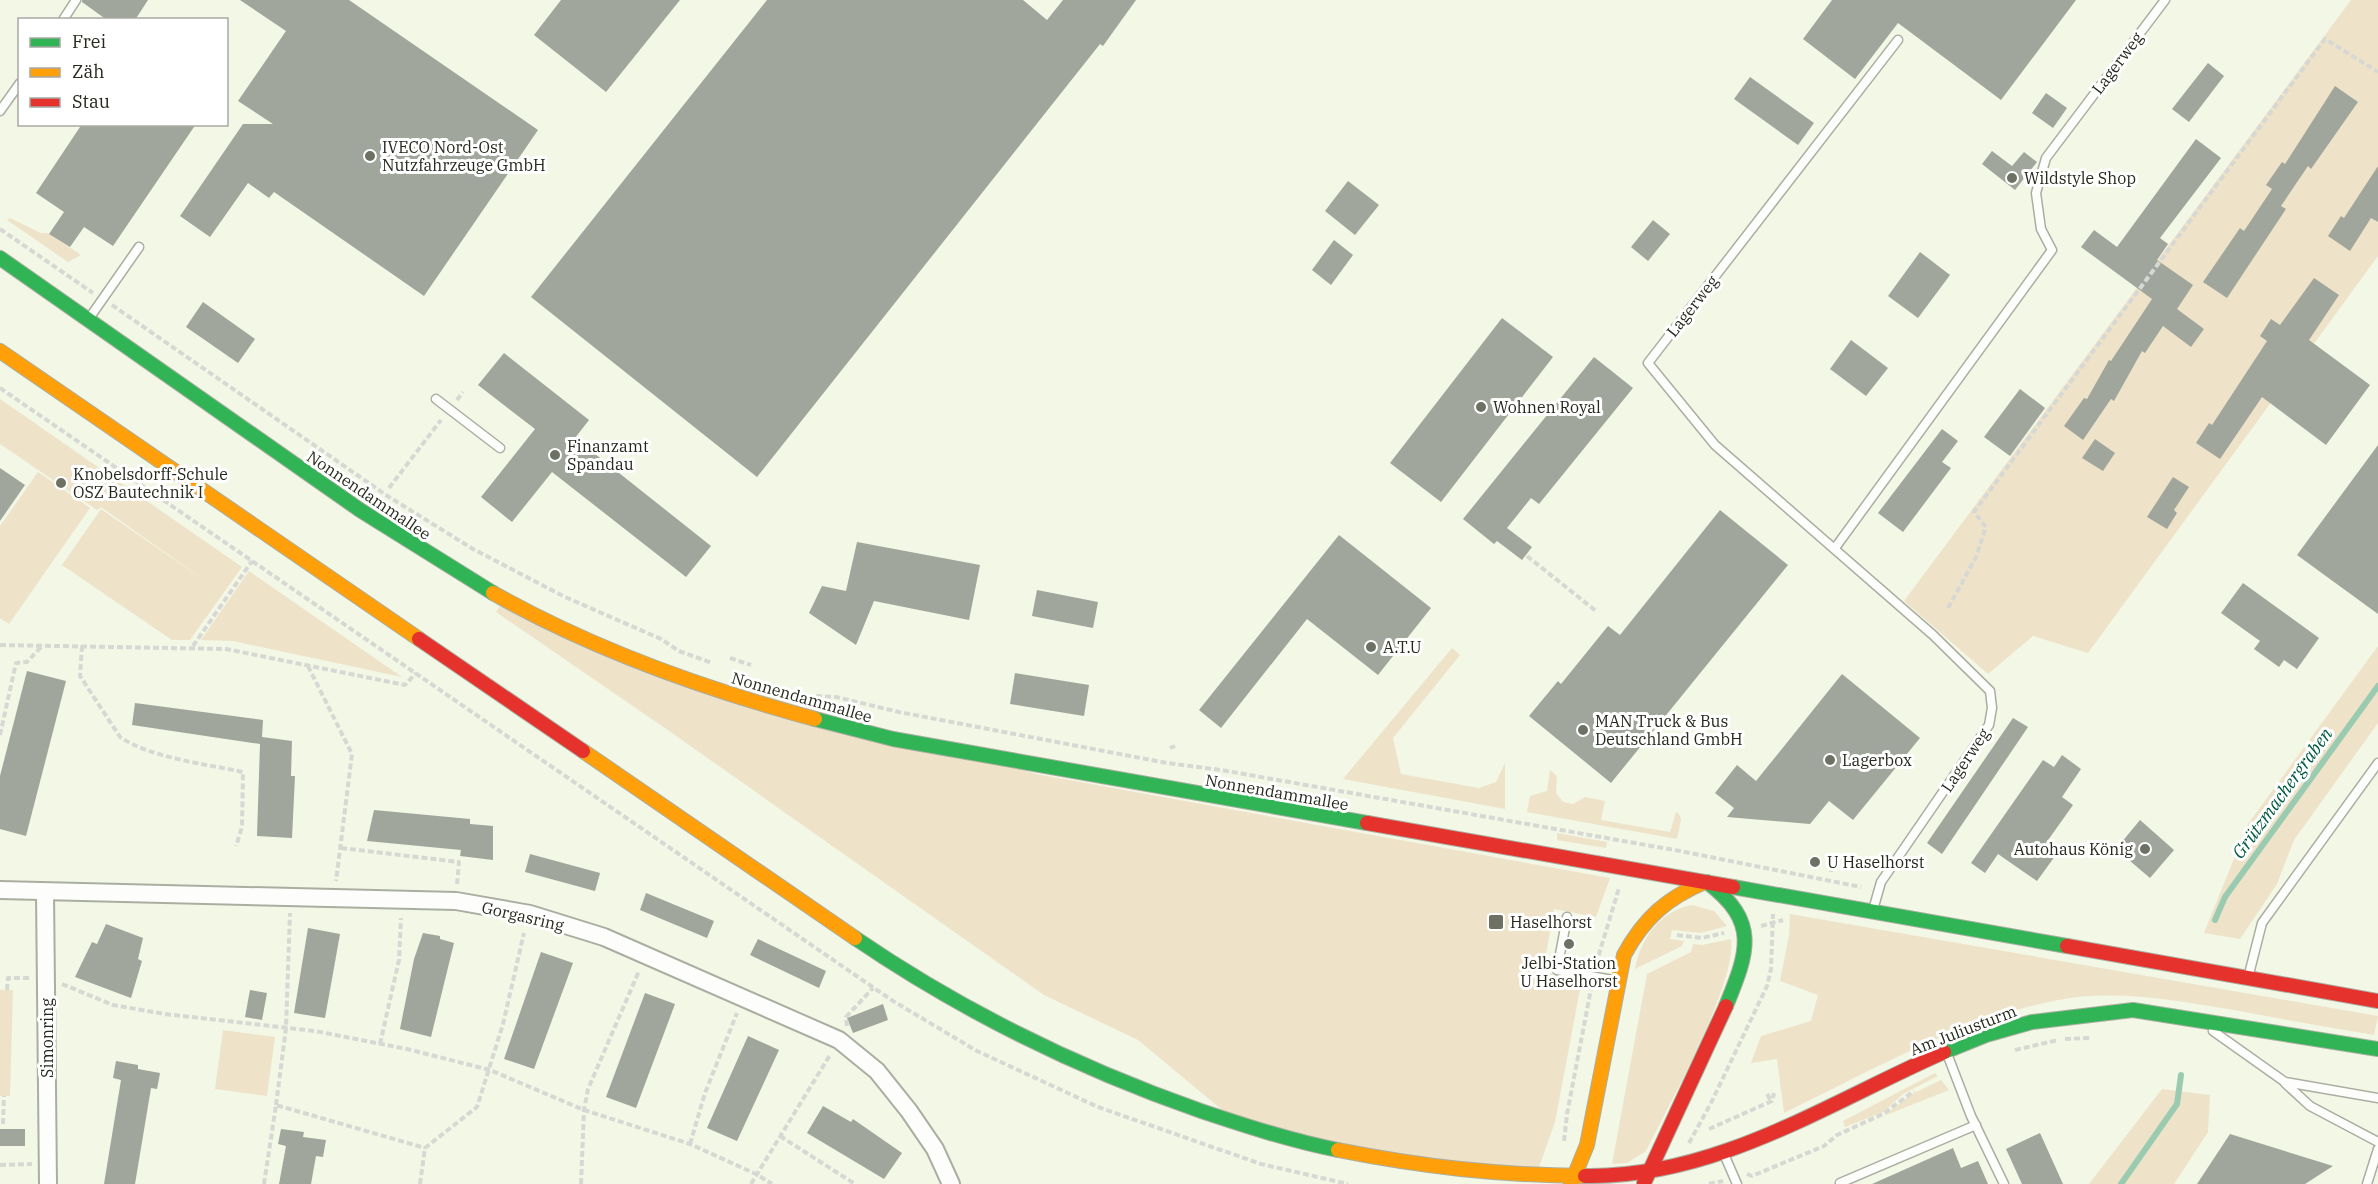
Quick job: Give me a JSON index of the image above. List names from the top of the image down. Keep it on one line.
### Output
{"streets":{"main road":["Nonnendammallee","Am Juliusturm"],"street":["Gorgasring","Simonring"],"lane":["Lagerweg"]},"crossings":[["Gorgasring","Simonring"]],"water":["Grützmachergraben"],"places":{"other":["IVECO Nord-Ost Nutzfahrzeuge GmbH","Wildstyle Shop","Wohnen Royal","Finanzamt Spandau","Knobelsdorff-Schule OSZ Bautechnik I","A.T.U","MAN Truck & Bus Deutschland GmbH","Lagerbox","Autohaus König","U Haselhorst","Jelbi-Station U Haselhorst"],"transit":["Haselhorst"]},"legend":["Frei","Zäh","Stau"]}
